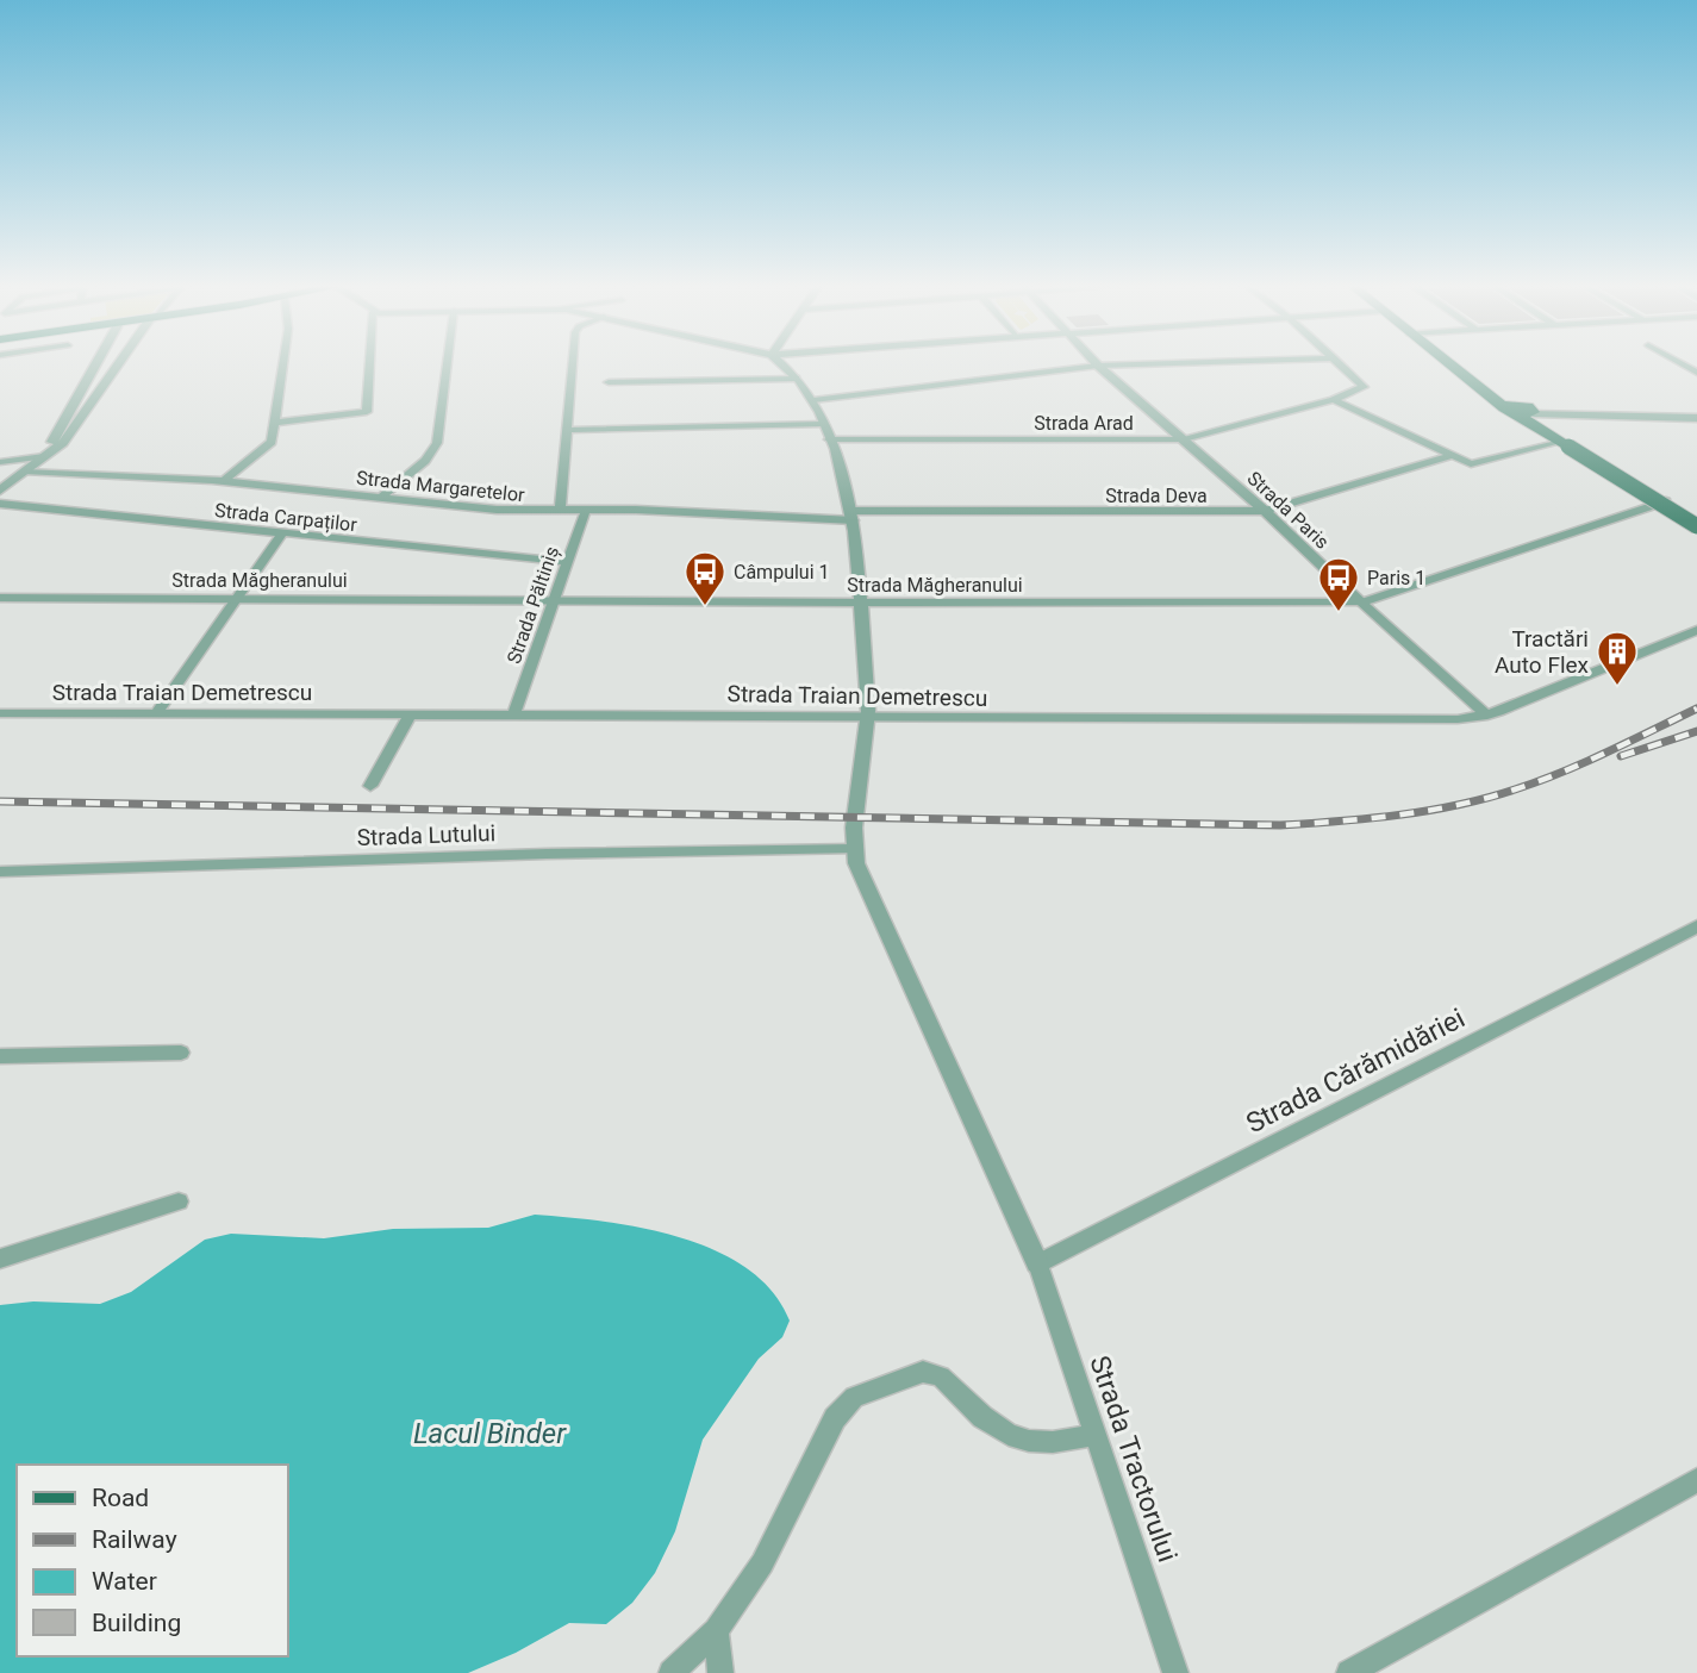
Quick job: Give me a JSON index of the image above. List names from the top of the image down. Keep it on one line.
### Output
{"streets":{"street":["Strada Arad","Strada Margaretelor","Strada Deva","Strada Paris","Strada Carpaților","Strada Măgheranului","Strada Păltiniș","Strada Traian Demetrescu","Strada Lutului","Strada Cărămidăriei","Strada Tractorului"]},"crossings":[["Strada Arad","Strada Paris"],["Strada Margaretelor","Strada Deva"],["Strada Margaretelor","Strada Păltiniș"],["Strada Deva","Strada Paris"],["Strada Paris","Strada Măgheranului"],["Strada Paris","Strada Traian Demetrescu"],["Strada Carpaților","Strada Păltiniș"],["Strada Măgheranului","Strada Păltiniș"],["Strada Păltiniș","Strada Traian Demetrescu"],["Strada Cărămidăriei","Strada Tractorului"]],"water":["Lacul Binder"],"places":{"bus stop":["Câmpului 1","Paris 1"],"building":["Tractări Auto Flex"]},"legend":["Road","Railway","Water","Building"]}
